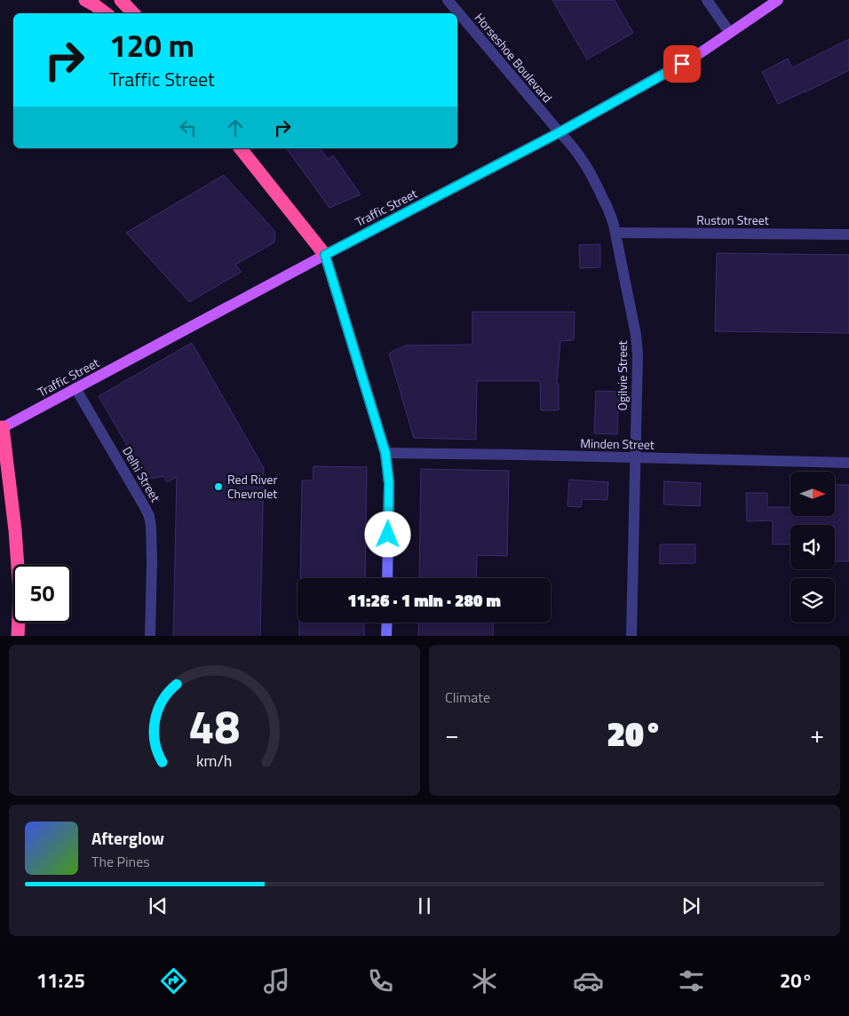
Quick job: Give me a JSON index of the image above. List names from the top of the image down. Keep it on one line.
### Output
{"streets":{"main road":["Traffic Street"],"street":["Horseshoe Boulevard","Ruston Street","Ogilvie Street","Minden Street","Delhi Street"]},"crossings":[["Horseshoe Boulevard","Traffic Street"],["Horseshoe Boulevard","Ogilvie Street"],["Traffic Street","Ogilvie Street"],["Traffic Street","Delhi Street"],["Ruston Street","Ogilvie Street"],["Ogilvie Street","Minden Street"]],"places":["Red River Chevrolet"],"north":"right","page":{"turn":["120 m","Traffic Street"],"limit":"50","trip":"11:26 · 1 min · 280 m","tile":"Climate","heat":["−","20°","+"],"song":["Afterglow","The Pines"],"tabs":["11:25","20°"],"gauge":["48","km/h"]}}
